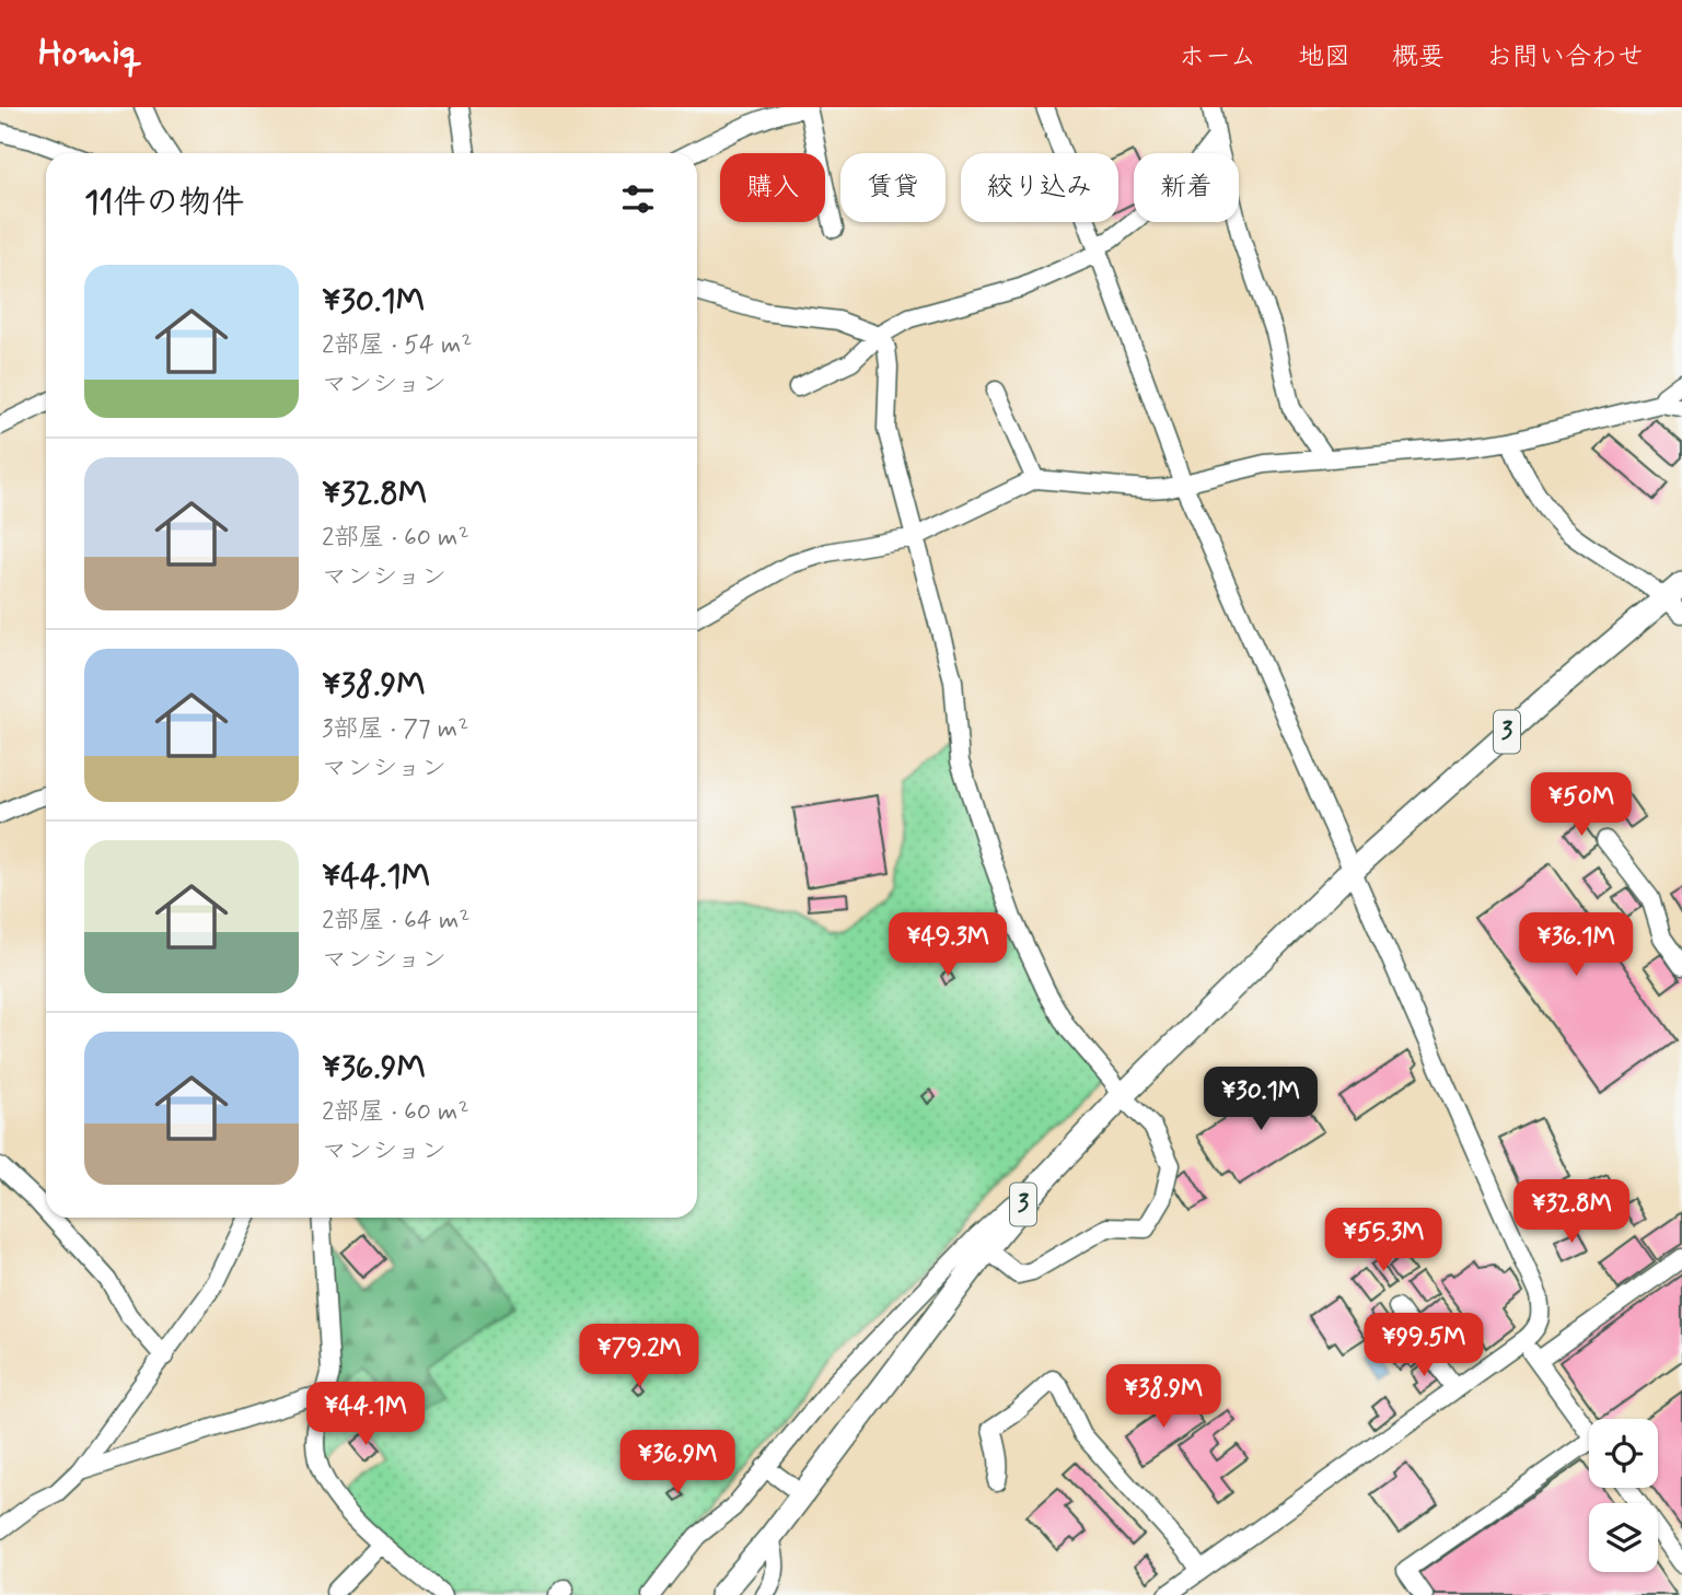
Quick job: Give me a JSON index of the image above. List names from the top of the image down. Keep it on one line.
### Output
{"streets":{"main road":["3"]},"page":{"header":"Homiq","nav":["ホーム","地図","概要","お問い合わせ"],"chip":["購入","賃貸","絞り込み","新着"],"heading":"11件の物件","list":[{"name":"¥30.1M","note":"2部屋 · 54 m² · マンション"},{"name":"¥32.8M","note":"2部屋 · 60 m² · マンション"},{"name":"¥38.9M","note":"3部屋 · 77 m² · マンション"},{"name":"¥44.1M","note":"2部屋 · 64 m² · マンション"},{"name":"¥36.9M","note":"2部屋 · 60 m² · マンション"}],"price":["¥50M","¥49.3M","¥36.1M","¥30.1M","¥32.8M","¥55.3M","¥99.5M","¥79.2M","¥38.9M","¥44.1M","¥36.9M"]}}
